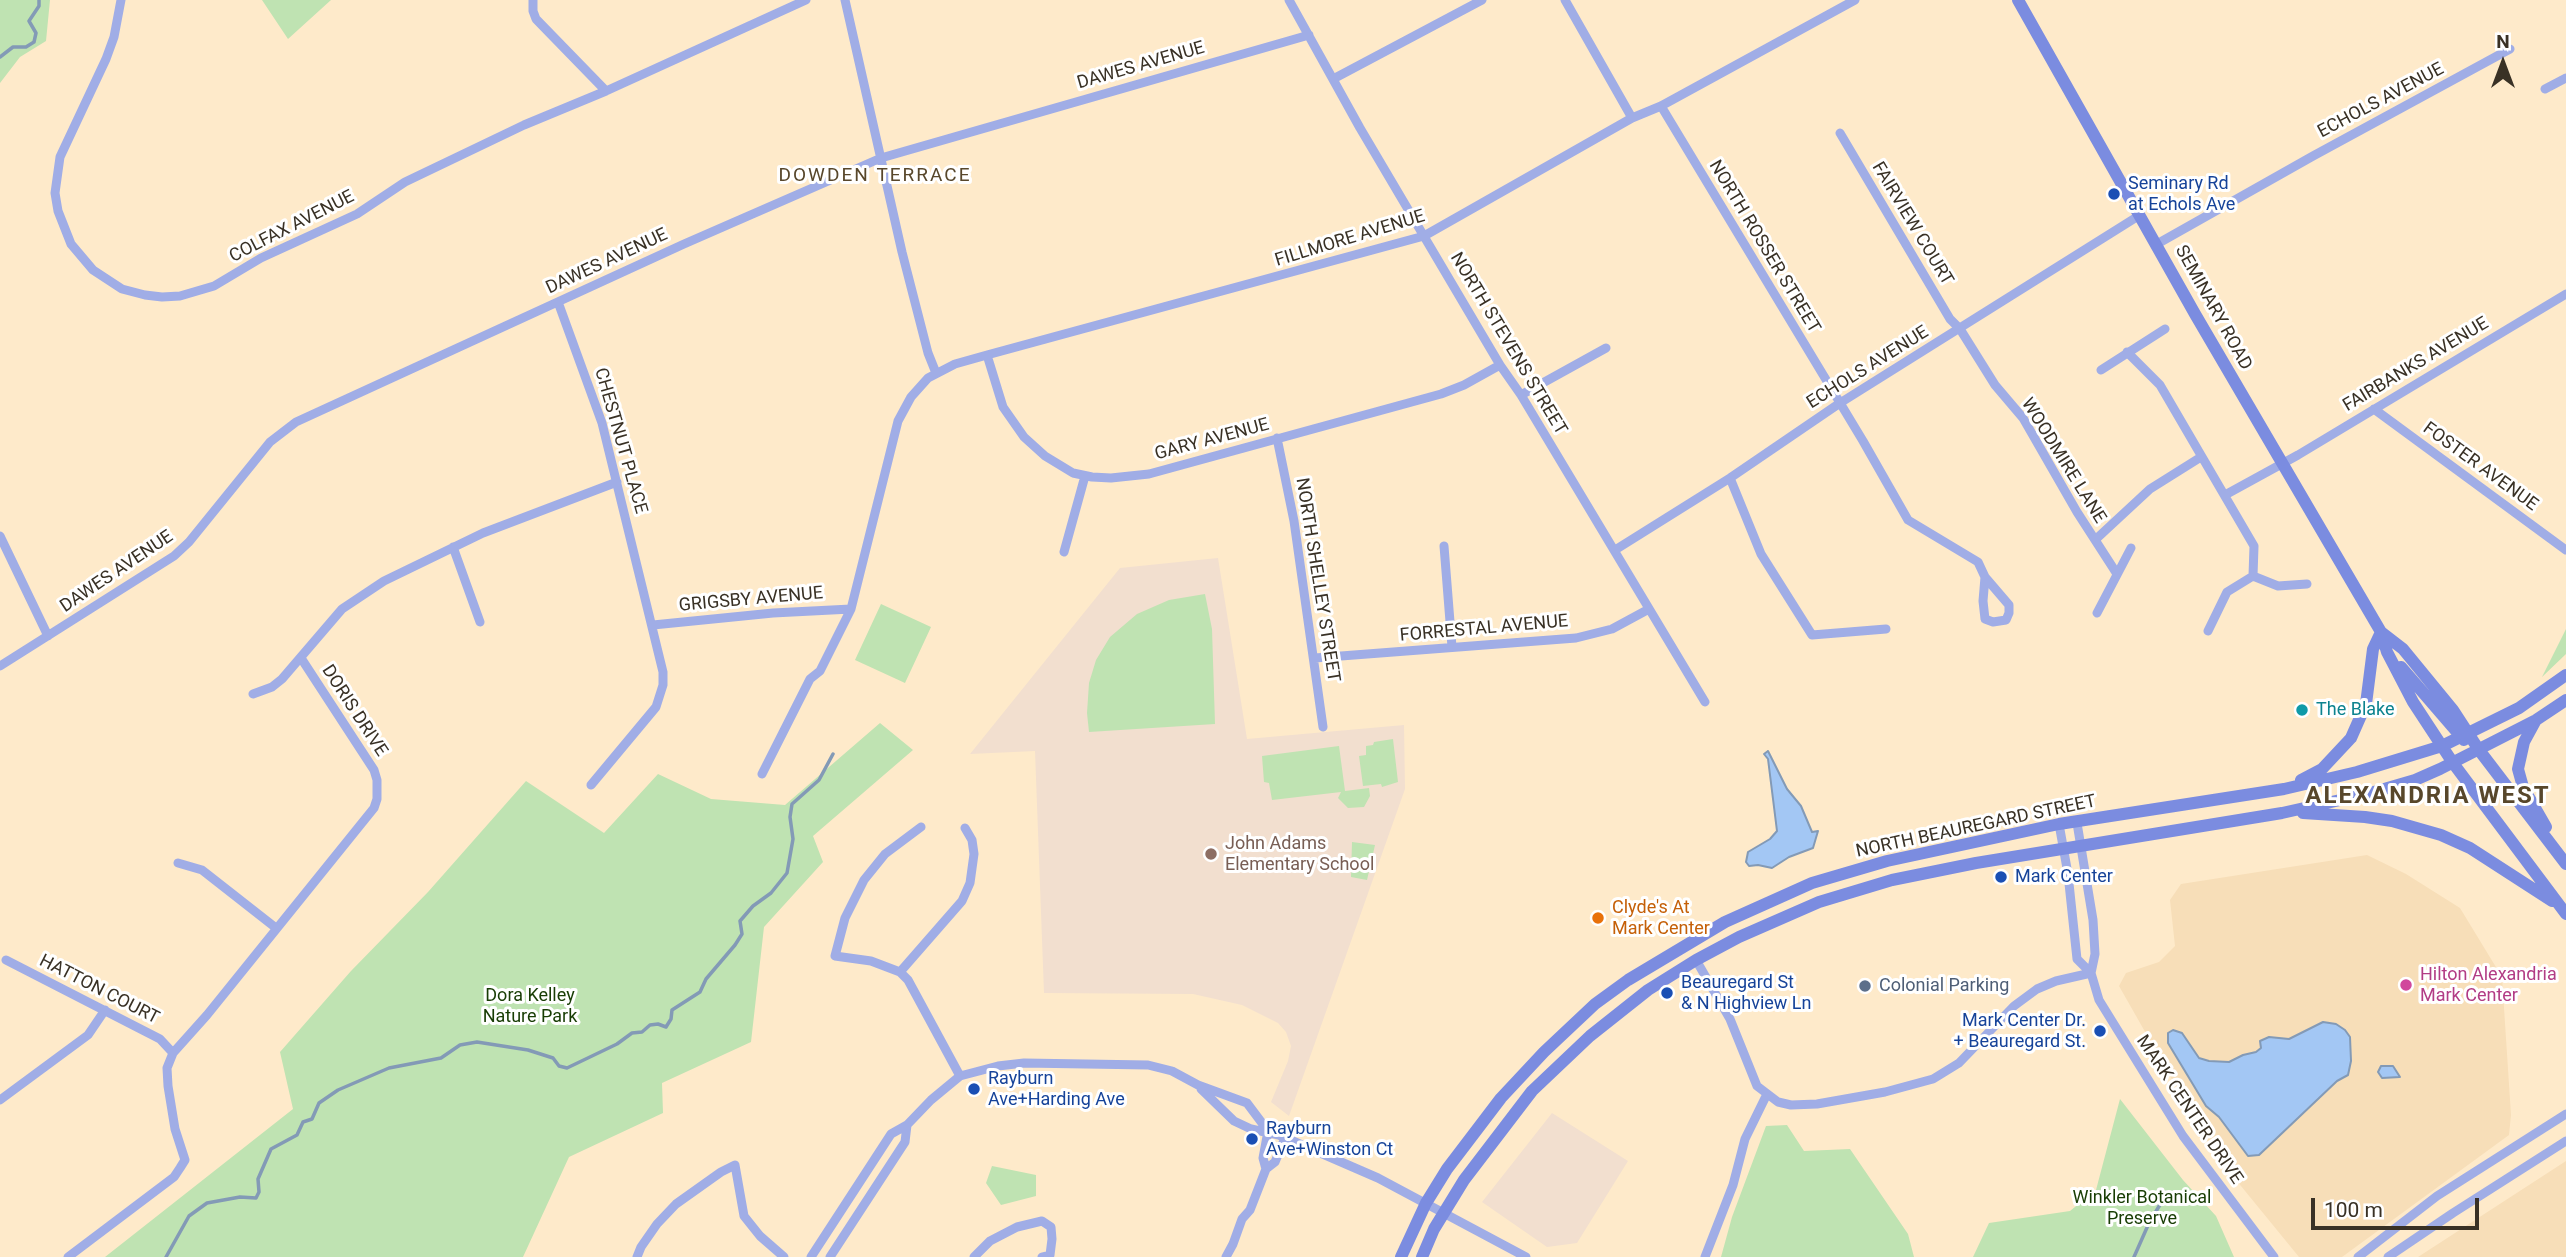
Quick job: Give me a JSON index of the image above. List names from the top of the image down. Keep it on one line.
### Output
{"streets":{"main road":["SEMINARY ROAD","NORTH BEAUREGARD STREET"],"street":["DAWES AVENUE","ECHOLS AVENUE","FAIRVIEW COURT","COLFAX AVENUE","FILLMORE AVENUE","NORTH ROSSER STREET","NORTH STEVENS STREET","FAIRBANKS AVENUE","GARY AVENUE","CHESTNUT PLACE","WOODMIRE LANE","FOSTER AVENUE","NORTH SHELLEY STREET","GRIGSBY AVENUE","FORRESTAL AVENUE","DORIS DRIVE","HATTON COURT","MARK CENTER DRIVE"]},"crossings":[["DAWES AVENUE","NORTH STEVENS STREET"],["DAWES AVENUE","CHESTNUT PLACE"],["ECHOLS AVENUE","FAIRVIEW COURT"],["ECHOLS AVENUE","NORTH ROSSER STREET"],["ECHOLS AVENUE","SEMINARY ROAD"],["ECHOLS AVENUE","NORTH STEVENS STREET"],["ECHOLS AVENUE","WOODMIRE LANE"],["FAIRVIEW COURT","WOODMIRE LANE"],["FILLMORE AVENUE","NORTH ROSSER STREET"],["FILLMORE AVENUE","NORTH STEVENS STREET"],["FILLMORE AVENUE","GARY AVENUE"],["SEMINARY ROAD","FAIRBANKS AVENUE"],["SEMINARY ROAD","NORTH BEAUREGARD STREET"],["NORTH STEVENS STREET","GARY AVENUE"],["NORTH STEVENS STREET","FORRESTAL AVENUE"],["FAIRBANKS AVENUE","FOSTER AVENUE"],["GARY AVENUE","NORTH SHELLEY STREET"],["CHESTNUT PLACE","GRIGSBY AVENUE"],["CHESTNUT PLACE","DORIS DRIVE"],["NORTH SHELLEY STREET","FORRESTAL AVENUE"],["DORIS DRIVE","HATTON COURT"],["NORTH BEAUREGARD STREET","MARK CENTER DRIVE"]],"districts":["DOWDEN TERRACE","ALEXANDRIA WEST"],"parks":["Dora Kelley Nature Park","Winkler Botanical Preserve"],"places":["Seminary Rd at Echols Ave","The Blake","John Adams Elementary School","Mark Center","Clyde's At Mark Center","Hilton Alexandria Mark Center","Colonial Parking","Beauregard St & N Highview Ln","Mark Center Dr. + Beauregard St.","Rayburn Ave+Harding Ave","Rayburn Ave+Winston Ct"],"scale_bar":"100 m","north":"top"}
